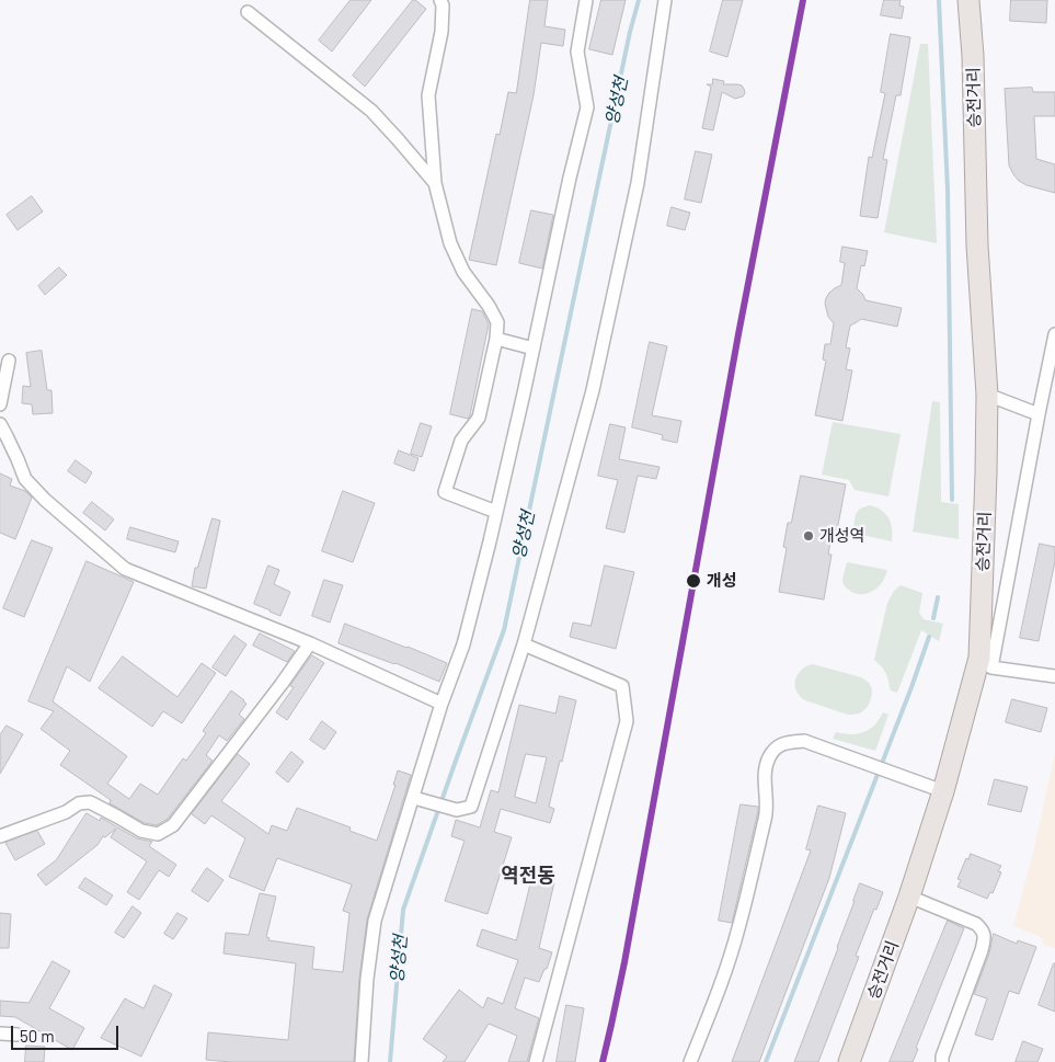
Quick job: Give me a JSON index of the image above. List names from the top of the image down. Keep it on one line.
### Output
{"streets":{"main road":["승전거리"]},"districts":["역전동"],"water":["양성천"],"places":["개성역","개성"],"scale_bar":"50 m"}
